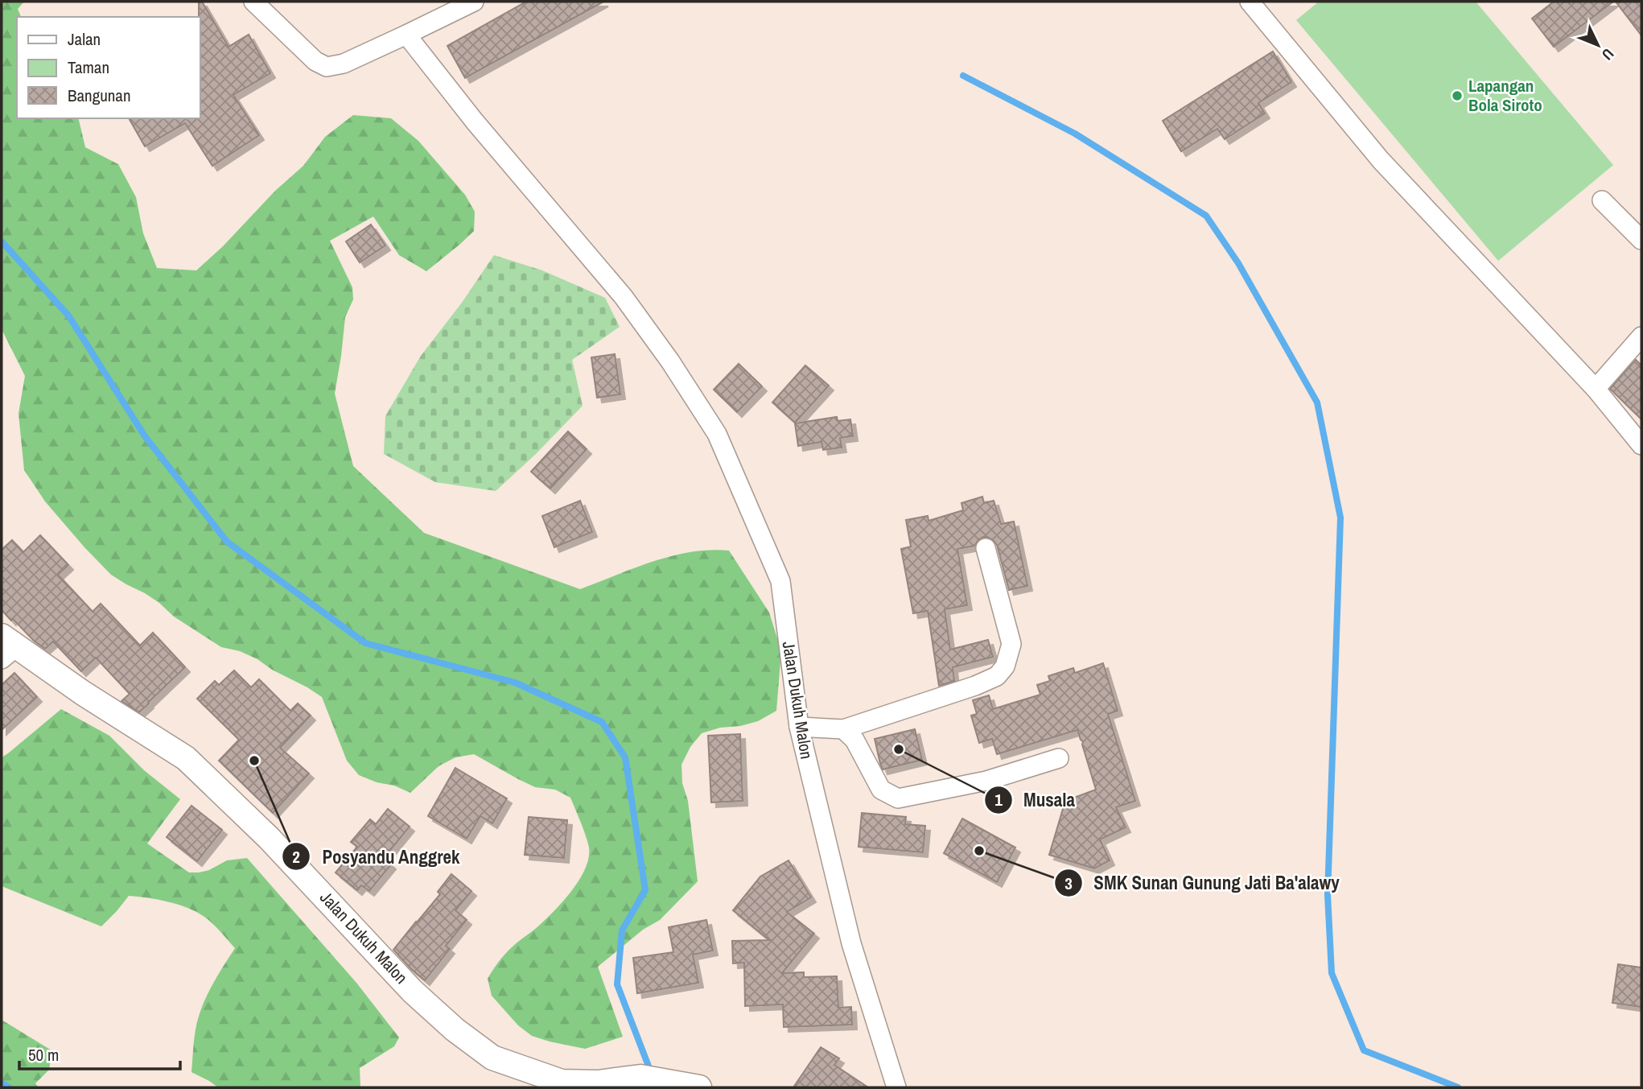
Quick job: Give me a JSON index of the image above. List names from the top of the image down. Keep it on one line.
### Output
{"streets":{"street":["Jalan Dukuh Malon"]},"places":["Lapangan Bola Siroto","Musala","Posyandu Anggrek","SMK Sunan Gunung Jati Ba'alawy"],"legend":["Jalan","Taman","Bangunan"],"scale_bar":"50 m","north":"bottom right"}
